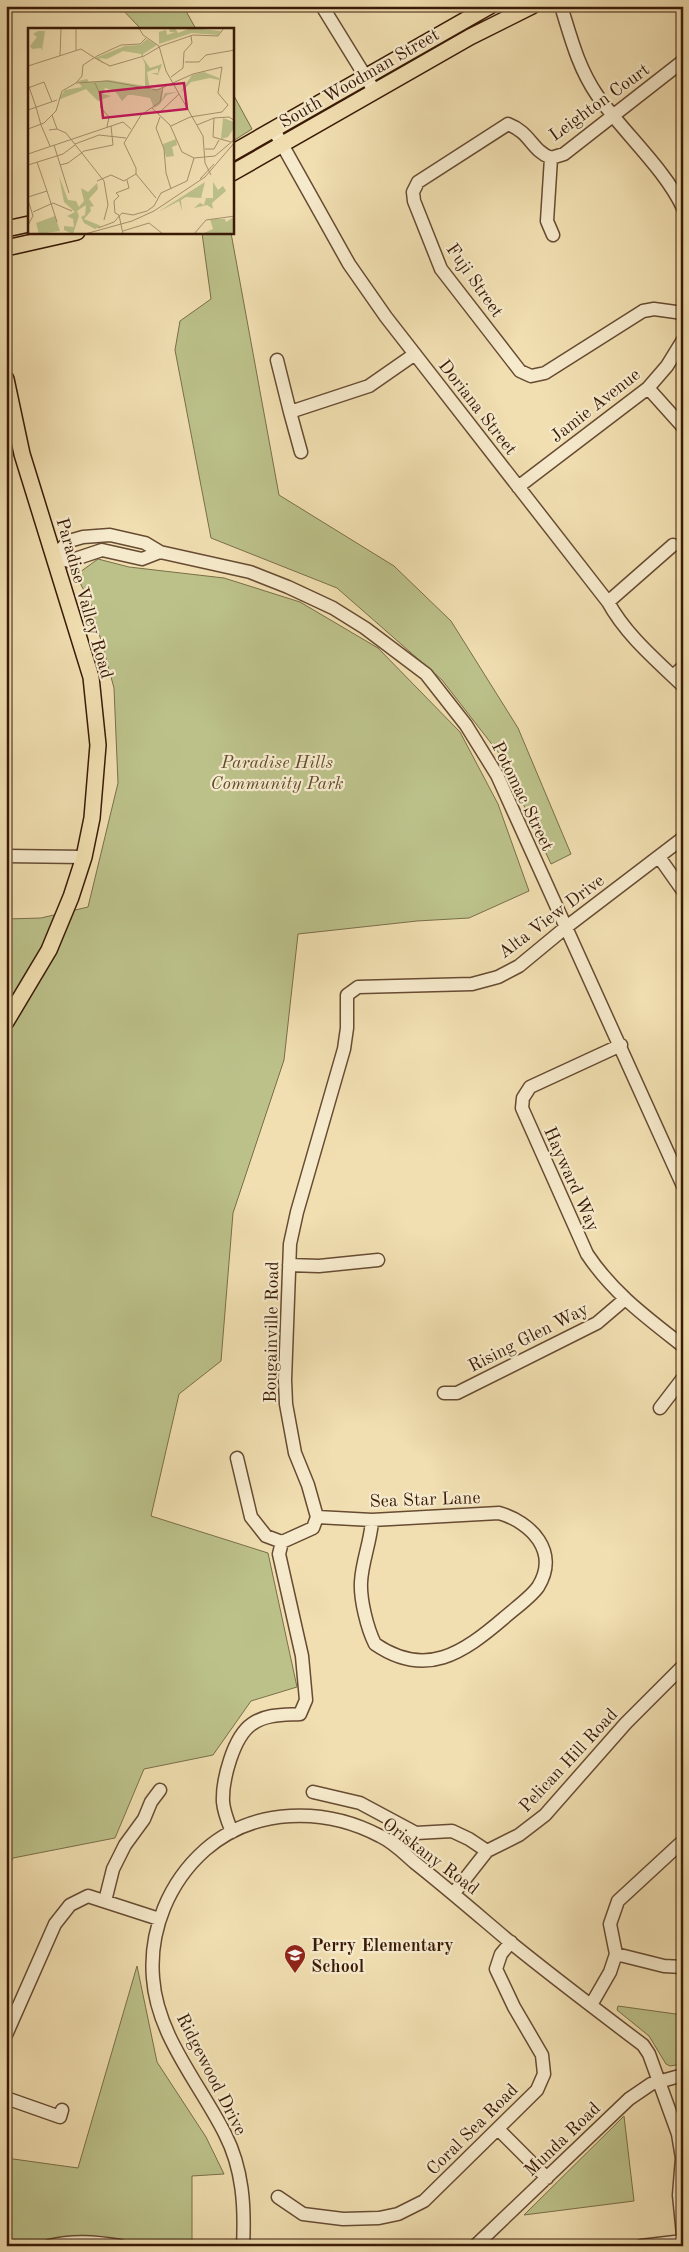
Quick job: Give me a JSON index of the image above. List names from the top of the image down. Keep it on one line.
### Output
{"streets":{"main road":["South Woodman Street","Paradise Valley Road"],"street":["Leighton Court","Fuji Street","Jamie Avenue","Doriana Street","Potomac Street","Alta View Drive","Hayward Way","Bougainville Road","Rising Glen Way","Sea Star Lane","Pelican Hill Road","Oriskany Road","Ridgewood Drive","Coral Sea Road","Munda Road"]},"crossings":[["South Woodman Street","Doriana Street"],["Leighton Court","Fuji Street"],["Jamie Avenue","Doriana Street"],["Paradise Valley Road","Potomac Street"],["Potomac Street","Alta View Drive"],["Potomac Street","Hayward Way"],["Alta View Drive","Bougainville Road"],["Hayward Way","Rising Glen Way"],["Bougainville Road","Sea Star Lane"],["Pelican Hill Road","Oriskany Road"],["Oriskany Road","Ridgewood Drive"],["Oriskany Road","Coral Sea Road"],["Oriskany Road","Munda Road"]],"parks":["Paradise Hills Community Park"],"places":{"school or university":["Perry Elementary School"]}}
